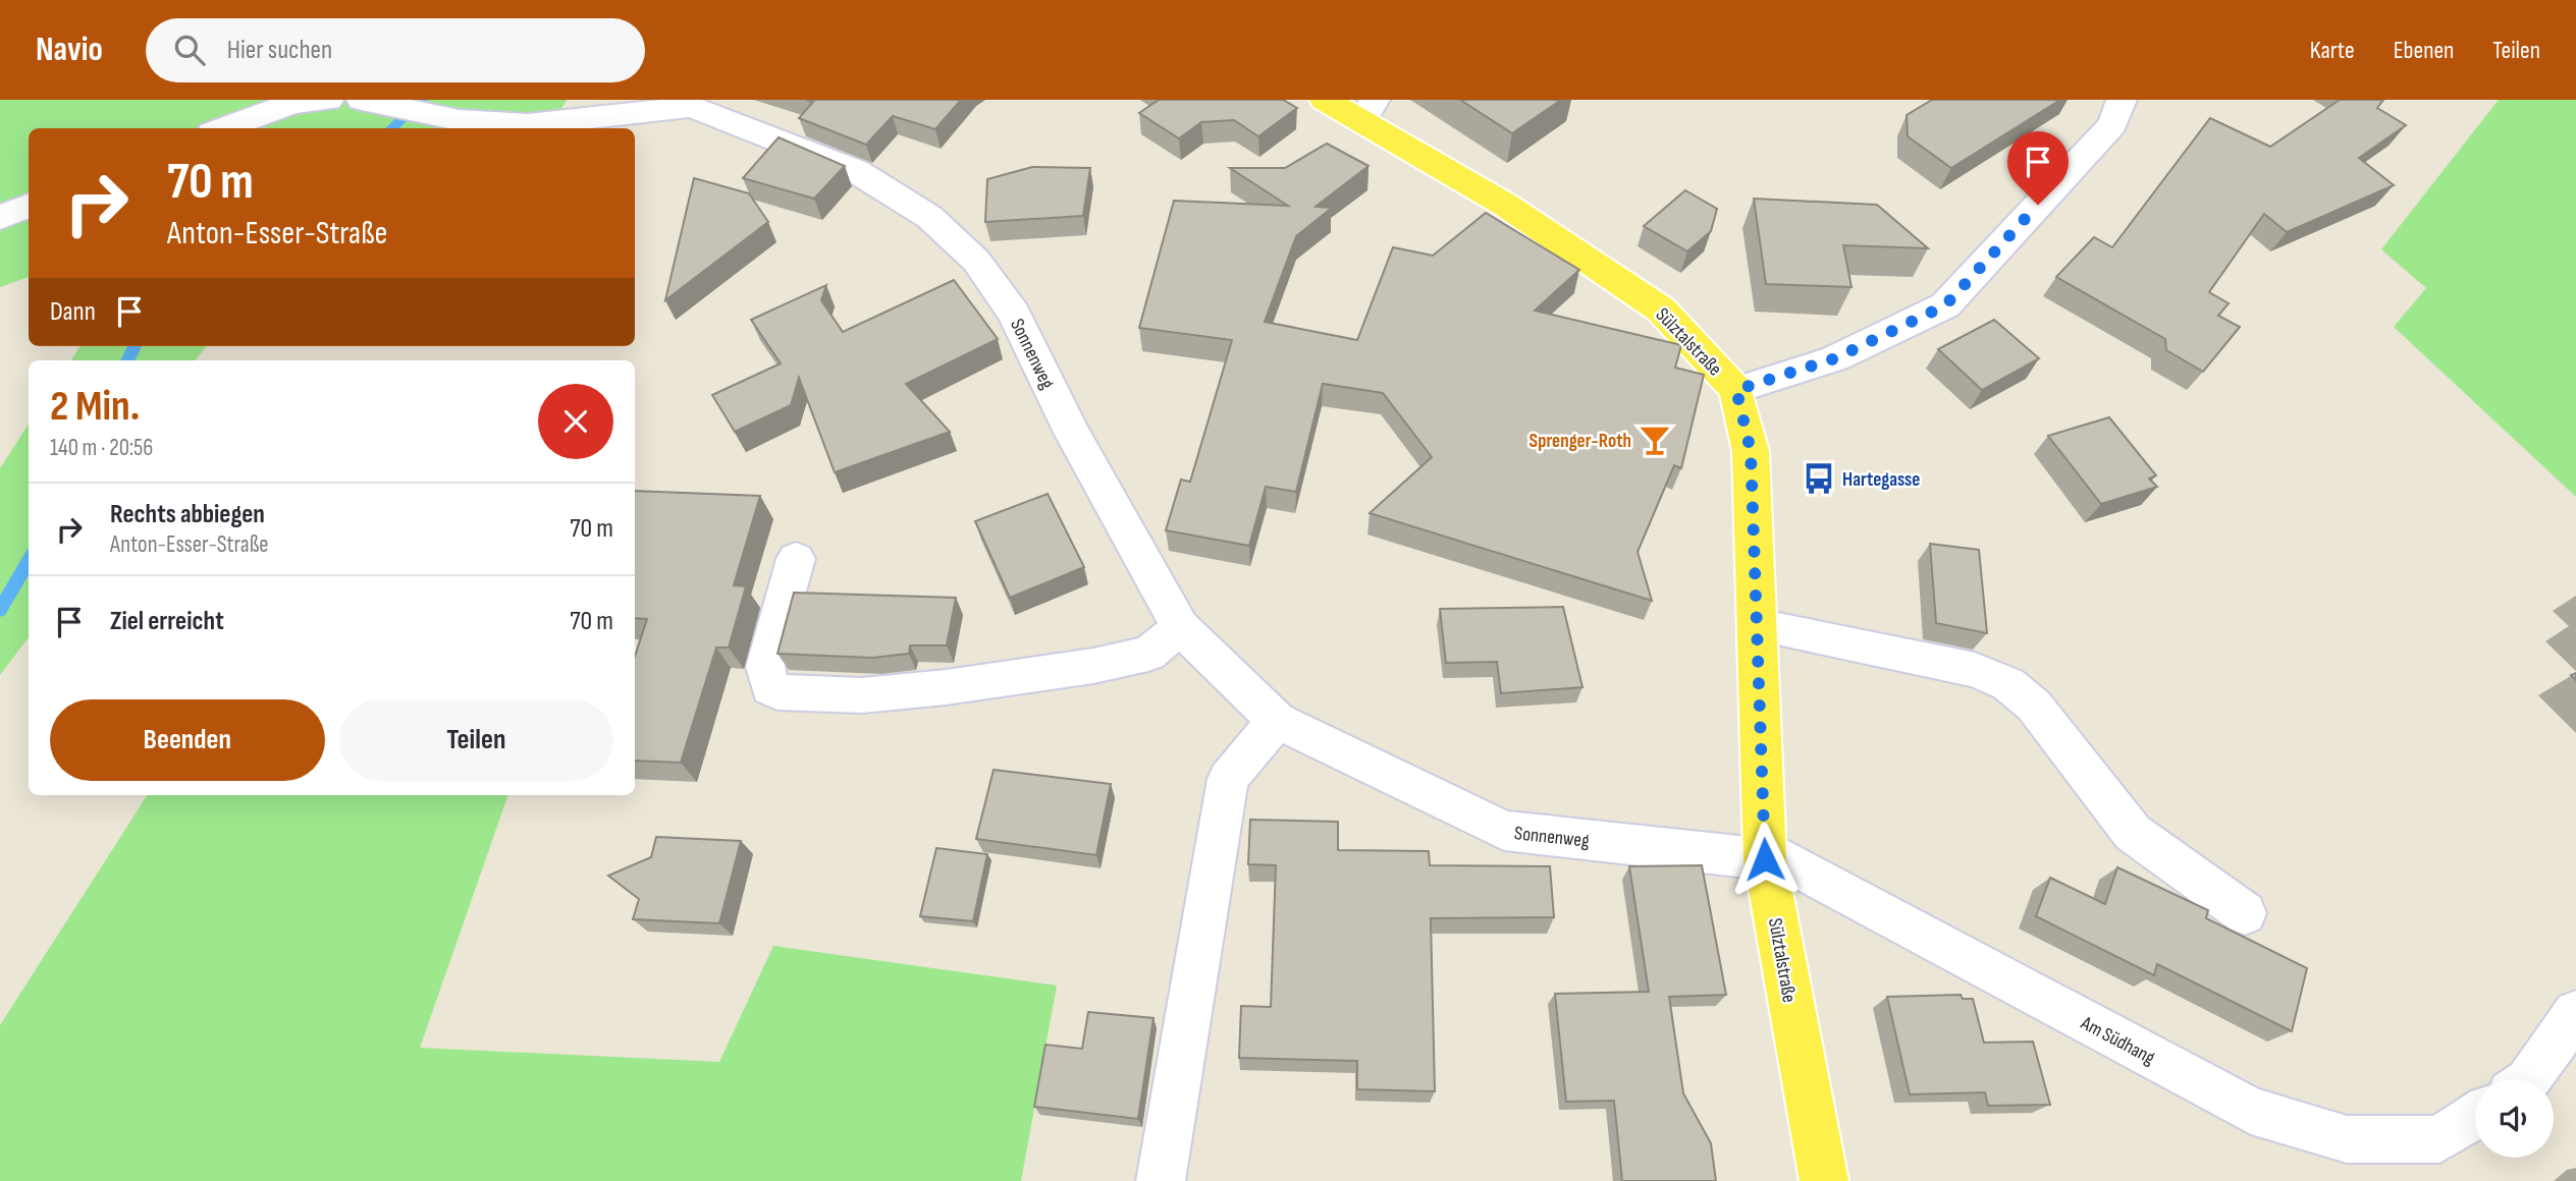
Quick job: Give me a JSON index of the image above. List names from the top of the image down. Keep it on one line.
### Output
{"streets":{"main road":["Sülztalstraße"],"street":["Sonnenweg","Am Südhang"]},"crossings":[["Sülztalstraße","Sonnenweg"],["Sülztalstraße","Am Südhang"],["Sonnenweg","Am Südhang"]],"places":{"bar":["Sprenger-Roth"],"bus stop":["Hartegasse"]},"page":{"header":"Navio","search":"Hier suchen","nav":["Karte","Ebenen","Teilen"],"turn":["70 m","Anton-Esser-Straße"],"then":"Dann","heading":["2 Min.","140 m · 20:56"],"list":[{"name":"Rechts abbiegen","note":"Anton-Esser-Straße","value":"70 m"},{"name":"Ziel erreicht","value":"70 m"}],"buttons":["Beenden","Teilen"]}}
